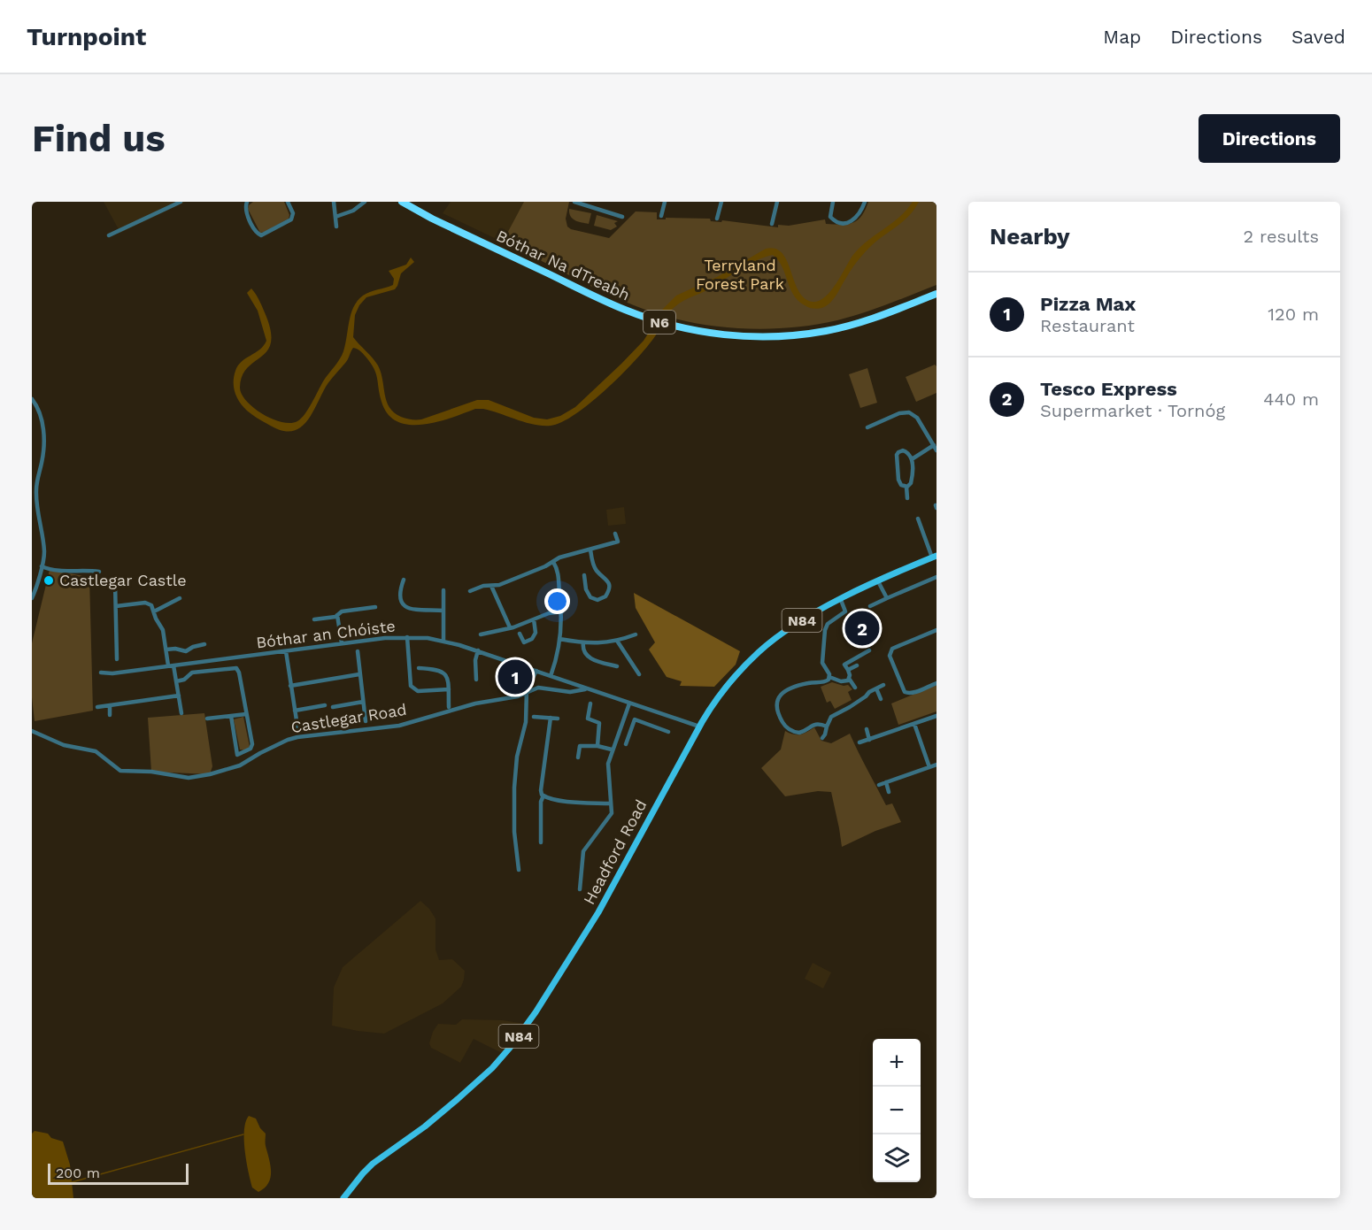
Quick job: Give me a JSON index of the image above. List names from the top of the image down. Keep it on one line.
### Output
{"streets":{"highway":["Bóthar Na dTreabh","N6"],"main road":["N84","Headford Road"],"street":["Bóthar an Chóiste","Castlegar Road"]},"crossings":[["Bóthar an Chóiste","Castlegar Road"],["Bóthar an Chóiste","Headford Road"]],"parks":["Terryland Forest Park"],"places":["Castlegar Castle"],"scale_bar":"200 m","page":{"header":"Turnpoint","nav":["Map","Directions","Saved"],"buttons":"Directions","title":"Find us","heading":["Nearby","2 results"],"list":[{"mark":"1","name":"Pizza Max","note":"Restaurant","value":"120 m"},{"mark":"2","name":"Tesco Express","note":"Supermarket · Tornóg","value":"440 m"}],"pins":["2","1"],"map_buttons":["+","−"],"scale":"200 m"}}
